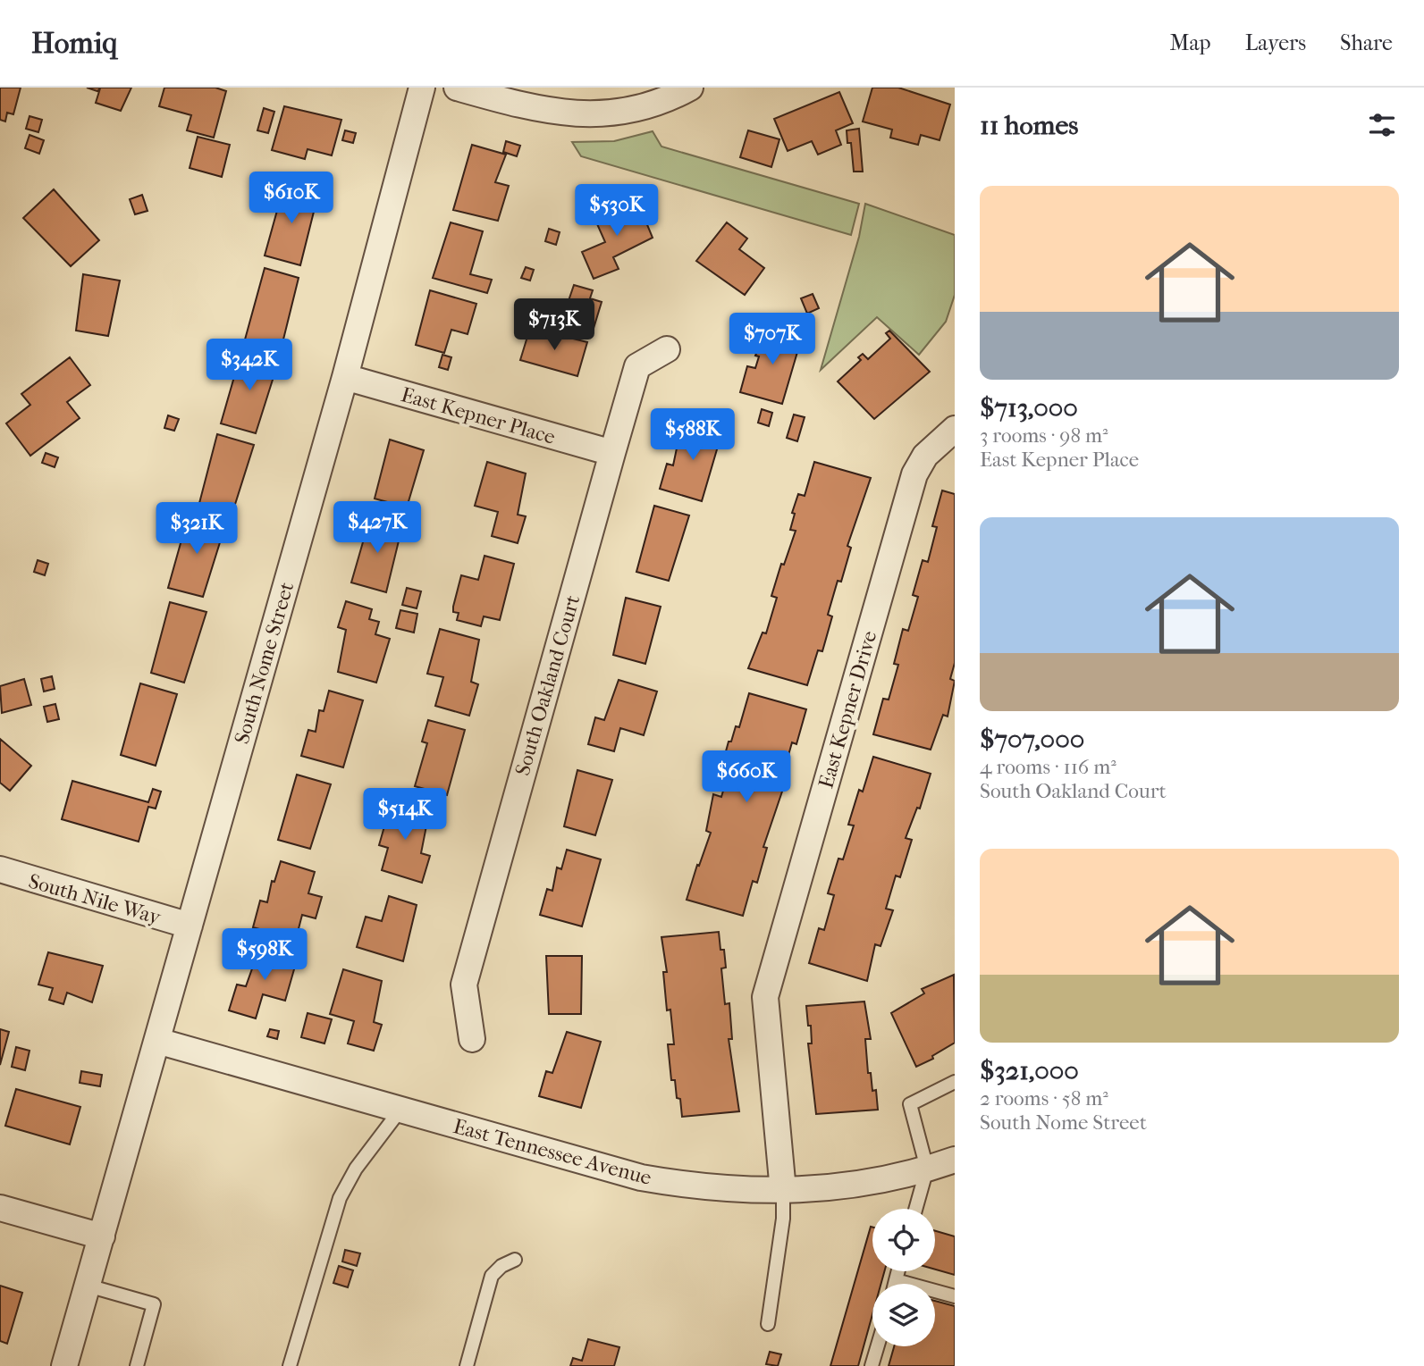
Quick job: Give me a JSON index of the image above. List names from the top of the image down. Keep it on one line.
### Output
{"streets":{"street":["East Kepner Place","South Nome Street","South Oakland Court","East Kepner Drive","South Nile Way","East Tennessee Avenue"]},"crossings":[["East Kepner Place","South Nome Street"],["East Kepner Place","South Oakland Court"],["South Nome Street","South Nile Way"],["South Nome Street","East Tennessee Avenue"],["East Kepner Drive","East Tennessee Avenue"]],"page":{"header":"Homiq","nav":["Map","Layers","Share"],"heading":"11 homes","list":[{"name":"$713,000","note":"3 rooms · 98 m² · East Kepner Place"},{"name":"$707,000","note":"4 rooms · 116 m² · South Oakland Court"},{"name":"$321,000","note":"2 rooms · 58 m² · South Nome Street"}],"price":["$610K","$530K","$713K","$707K","$342K","$588K","$427K","$321K","$660K","$514K","$598K"]}}
